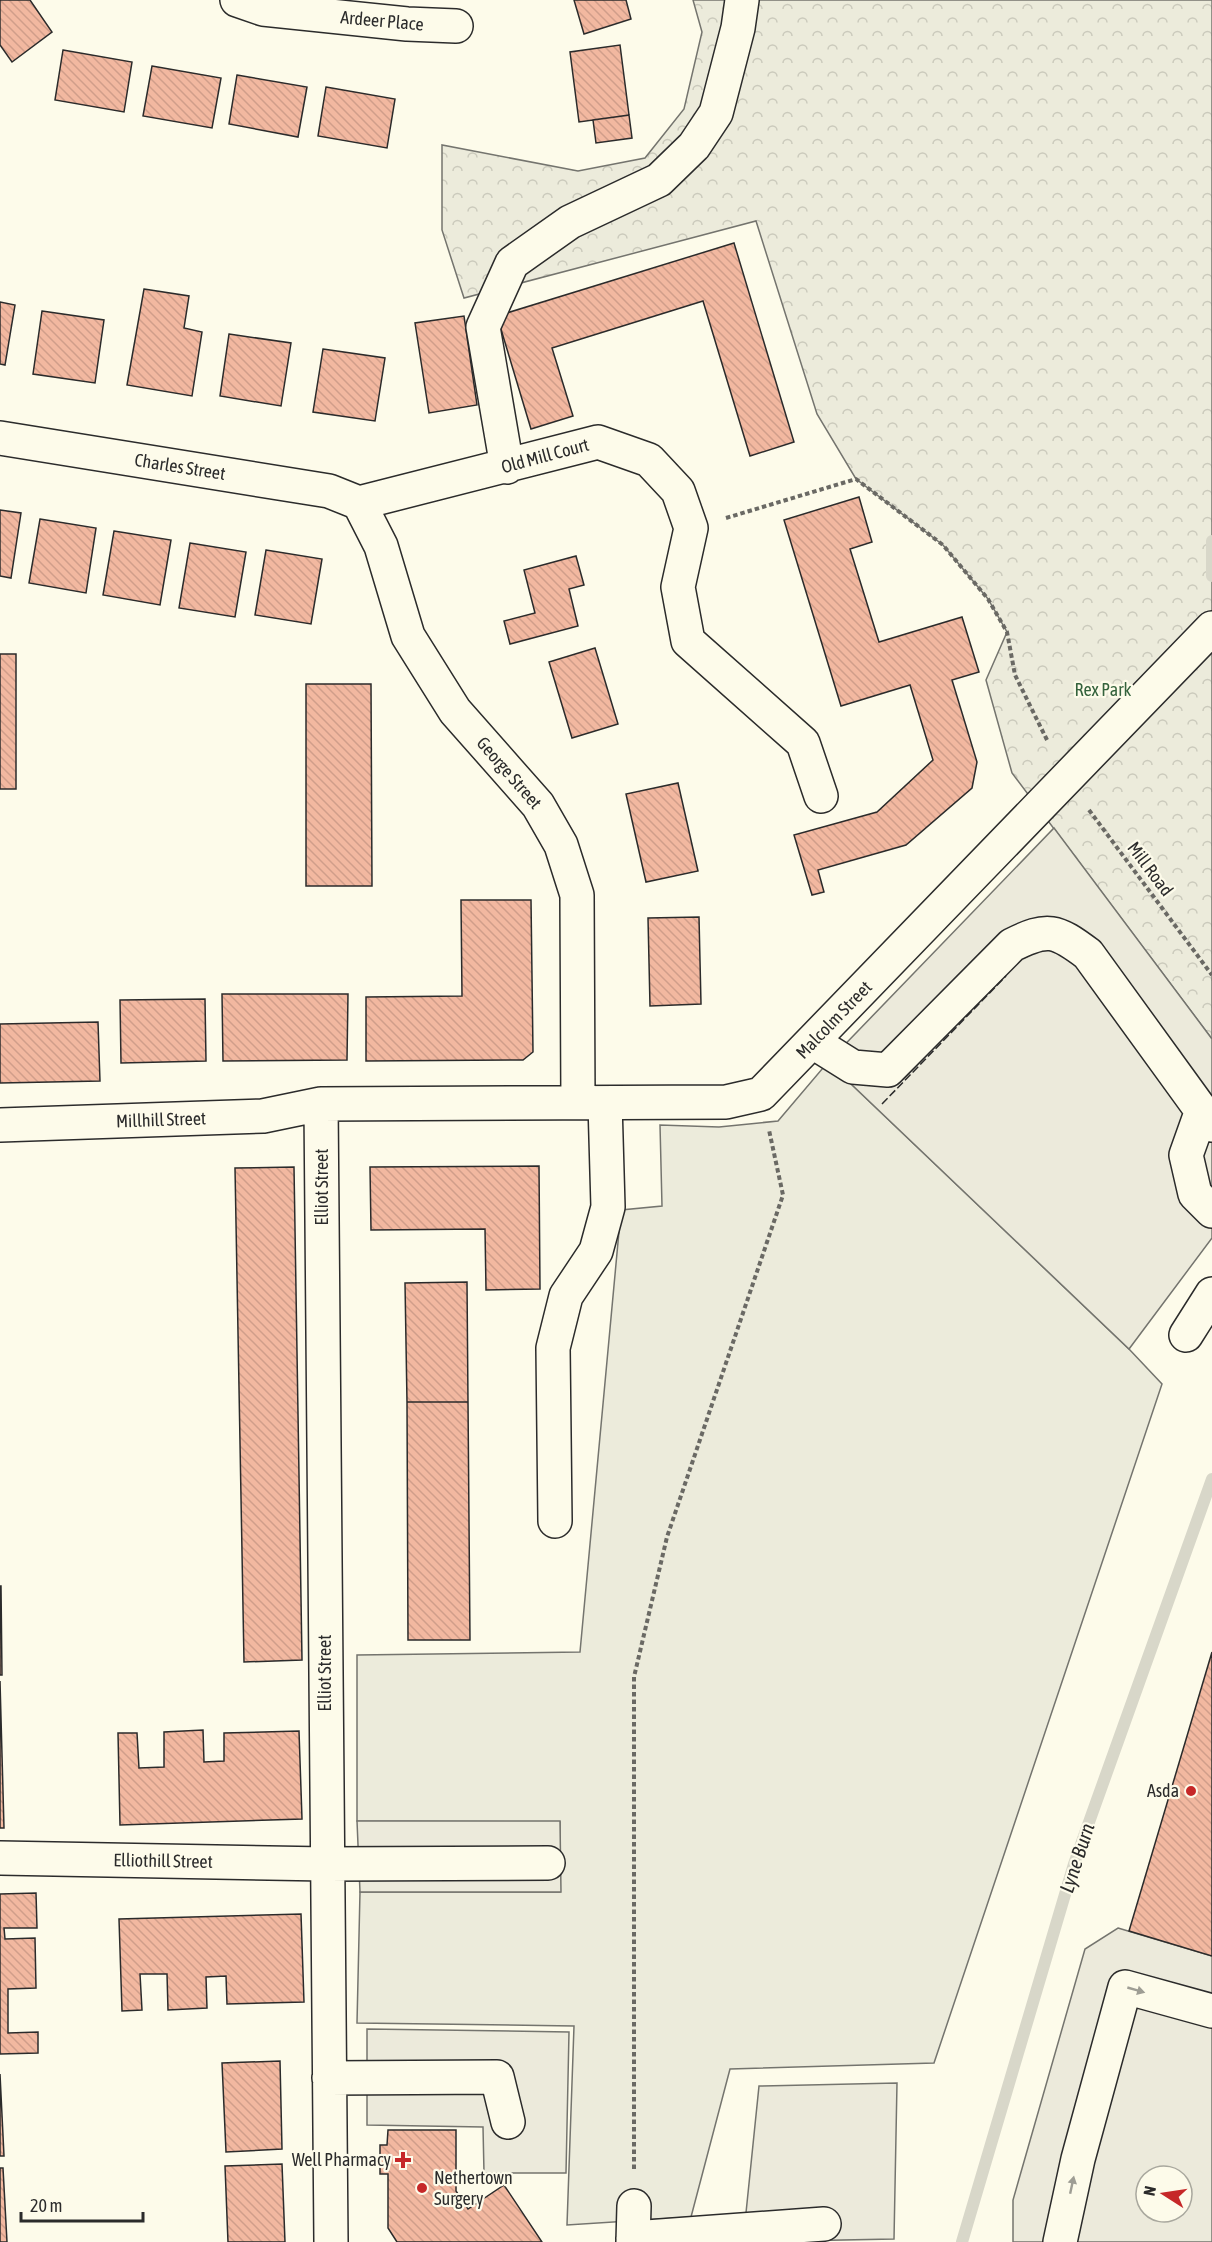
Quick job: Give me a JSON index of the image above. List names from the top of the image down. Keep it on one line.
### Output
{"streets":{"street":["Ardeer Place","Old Mill Court","Charles Street","George Street","Malcolm Street","Millhill Street","Elliot Street","Elliothill Street"],"path":["Mill Road"]},"crossings":[["Old Mill Court","Charles Street"],["Old Mill Court","George Street"],["Old Mill Court","Mill Road"],["Charles Street","George Street"],["Mill Road","Malcolm Street"],["Millhill Street","Elliot Street"],["Elliot Street","Elliothill Street"]],"water":["Lyne Burn"],"parks":["Rex Park"],"places":{"other":["Asda","Nethertown Surgery"],"health":["Well Pharmacy"]},"scale_bar":"20 m","north":"left"}
